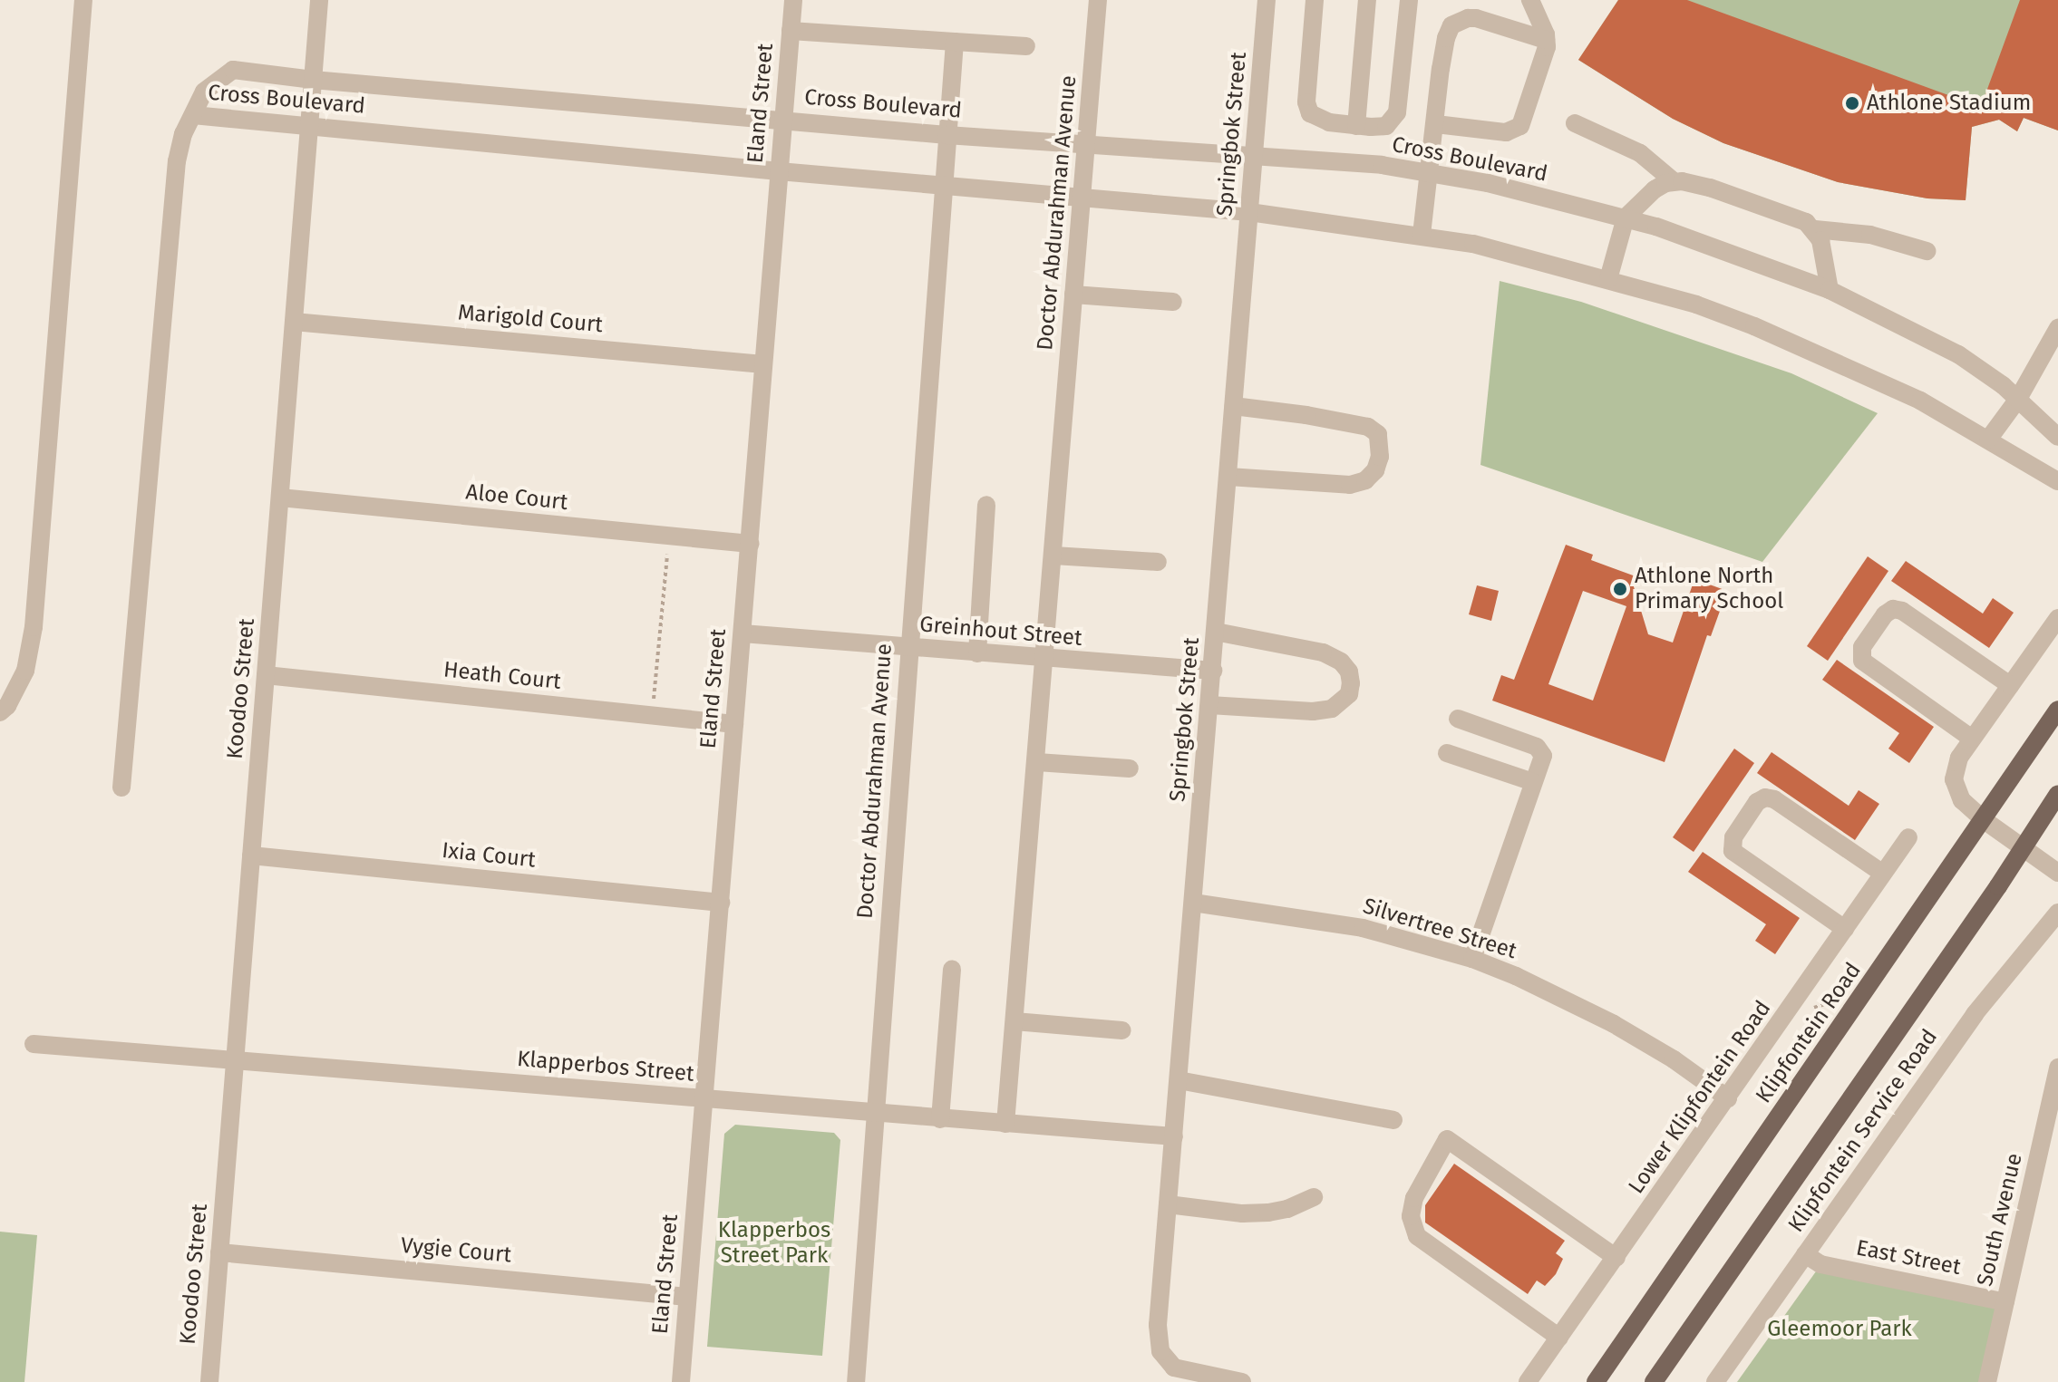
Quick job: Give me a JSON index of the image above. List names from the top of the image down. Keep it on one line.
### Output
{"streets":{"main road":["Klipfontein Road"],"street":["Cross Boulevard","Eland Street","Springbok Street","Doctor Abdurahman Avenue","Marigold Court","Aloe Court","Greinhout Street","Heath Court","Koodoo Street","Ixia Court","Silvertree Street","Klapperbos Street","Lower Klipfontein Road","Klipfontein Service Road","South Avenue","Vygie Court","East Street"]},"crossings":[["Cross Boulevard","Eland Street"],["Cross Boulevard","Springbok Street"],["Cross Boulevard","Doctor Abdurahman Avenue"],["Cross Boulevard","Koodoo Street"],["Eland Street","Marigold Court"],["Eland Street","Aloe Court"],["Eland Street","Greinhout Street"],["Eland Street","Heath Court"],["Eland Street","Ixia Court"],["Eland Street","Klapperbos Street"],["Eland Street","Vygie Court"],["Springbok Street","Greinhout Street"],["Springbok Street","Silvertree Street"],["Springbok Street","Klapperbos Street"],["Doctor Abdurahman Avenue","Greinhout Street"],["Doctor Abdurahman Avenue","Klapperbos Street"],["Marigold Court","Koodoo Street"],["Aloe Court","Koodoo Street"],["Heath Court","Koodoo Street"],["Koodoo Street","Ixia Court"],["Koodoo Street","Klapperbos Street"],["Koodoo Street","Vygie Court"],["Silvertree Street","Lower Klipfontein Road"],["Klipfontein Service Road","East Street"],["South Avenue","East Street"]],"parks":["Klapperbos Street Park","Gleemoor Park"],"places":["Athlone Stadium","Athlone North Primary School"]}
